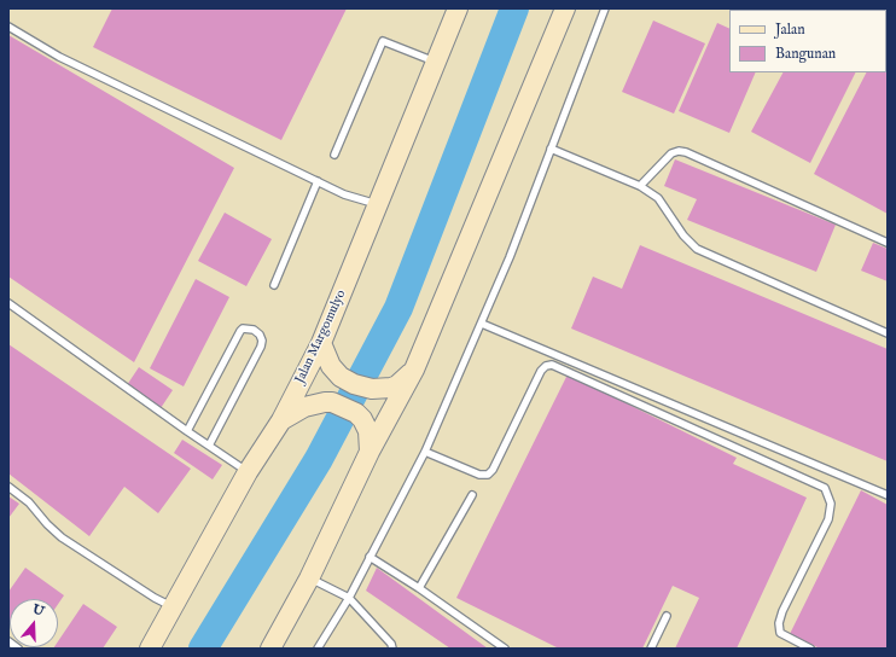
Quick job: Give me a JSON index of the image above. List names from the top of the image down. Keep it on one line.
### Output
{"streets":{"main road":["Jalan Margomulyo"]},"legend":["Jalan","Bangunan"],"north":"top"}
